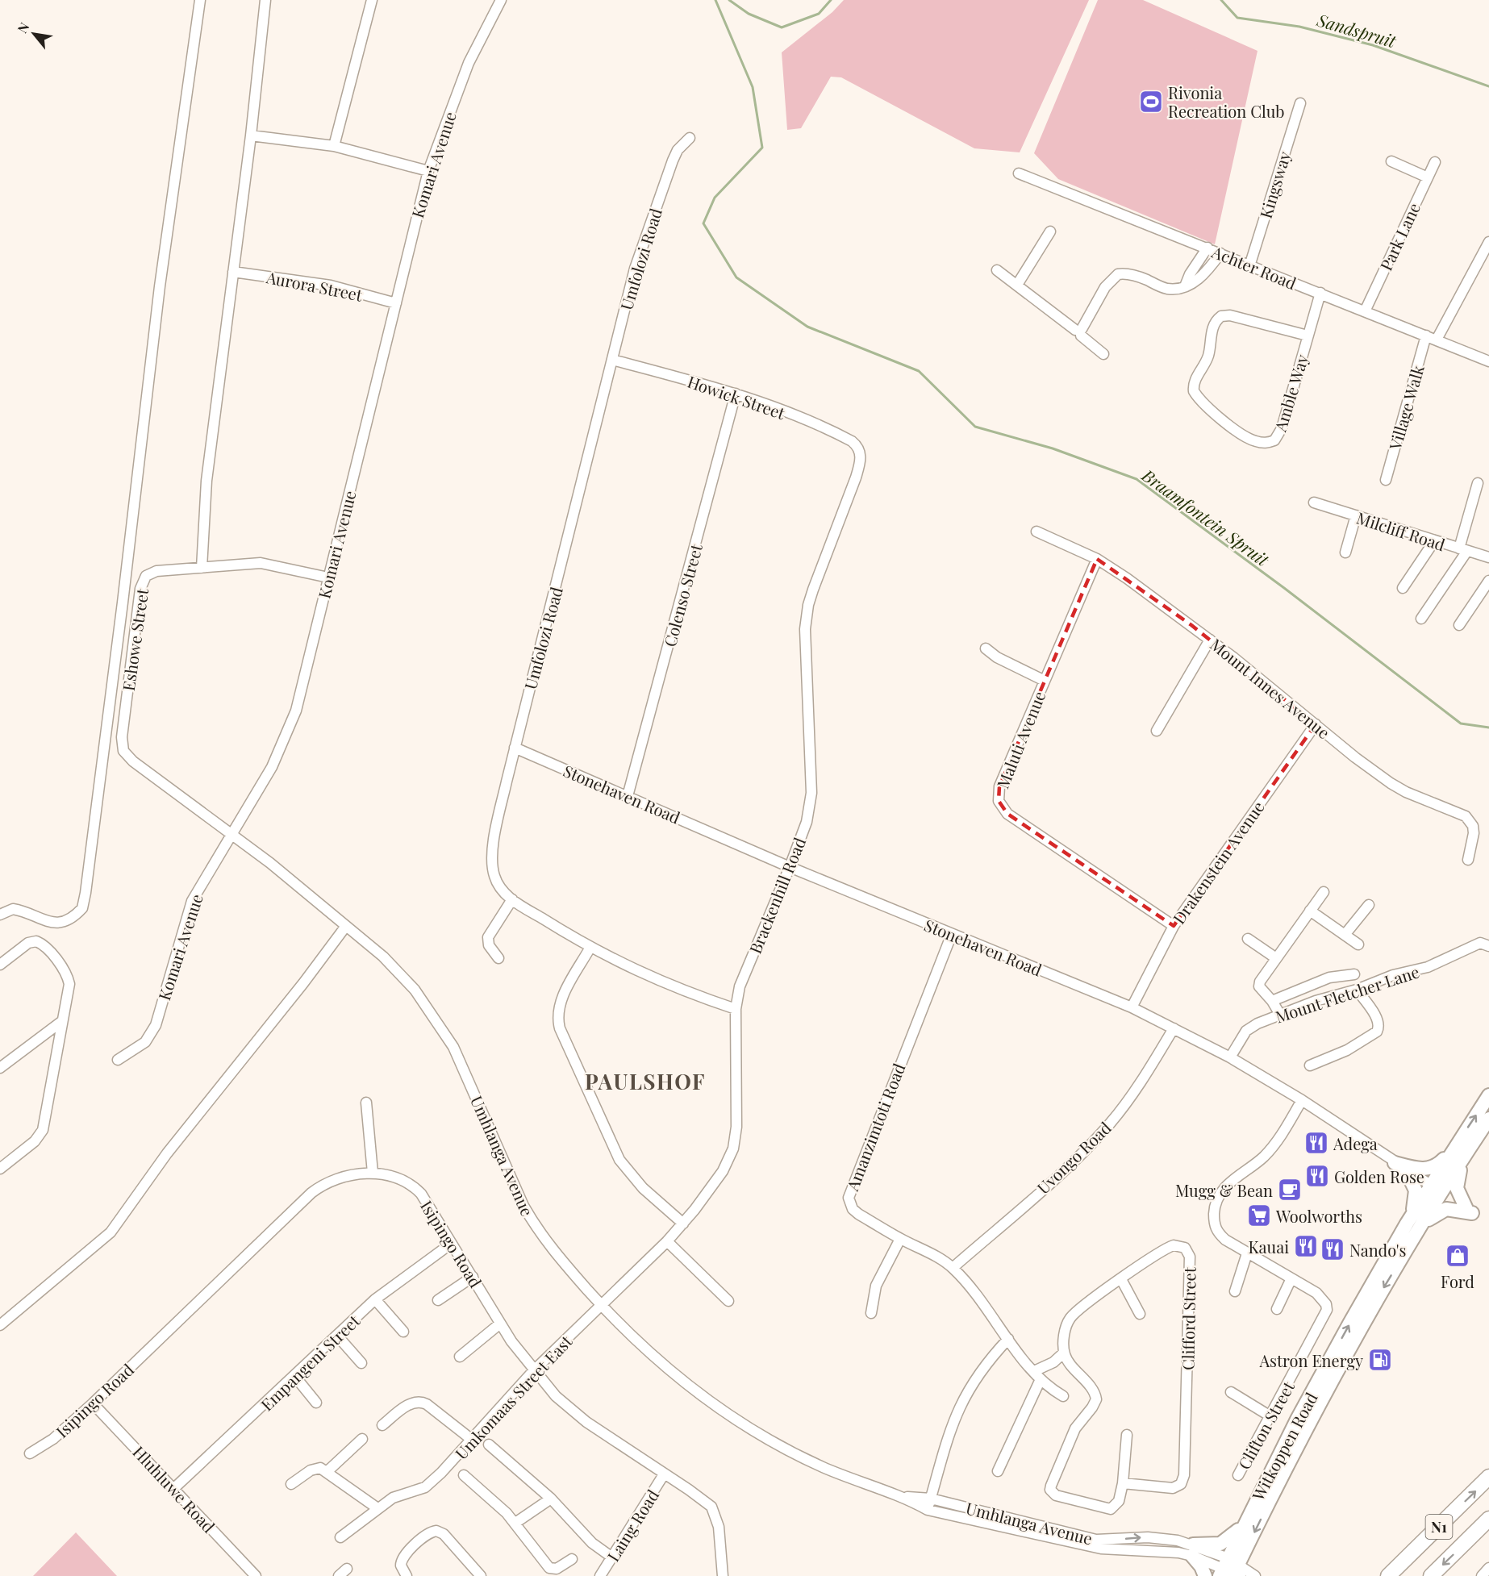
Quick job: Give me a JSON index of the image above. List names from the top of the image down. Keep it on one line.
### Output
{"streets":{"highway":["N1"],"main road":["Witkoppen Road"],"street":["Komari Avenue","Kingsway","Park Lane","Umfolozi Road","Achter Road","Aurora Street","Amble Way","Howick Street","Village Walk","Milcliff Road","Colenso Street","Eshowe Street","Mount Innes Avenue","Maluti Avenue","Stonehaven Road","Drakenstein Avenue","Brackenhill Road","Mount Fletcher Lane","Amanzimtoti Road","Umhlanga Avenue","Uvongo Road","Isipingo Road","Clifford Street","Empangeni Street","Umkomaas Street East","Clifton Street","Hluhluwe Road","Laing Road"]},"crossings":[["Komari Avenue","Aurora Street"],["Komari Avenue","Eshowe Street"],["Komari Avenue","Umhlanga Avenue"],["Kingsway","Achter Road"],["Park Lane","Achter Road"],["Umfolozi Road","Howick Street"],["Umfolozi Road","Stonehaven Road"],["Umfolozi Road","Brackenhill Road"],["Achter Road","Amble Way"],["Achter Road","Village Walk"],["Howick Street","Colenso Street"],["Howick Street","Brackenhill Road"],["Colenso Street","Stonehaven Road"],["Eshowe Street","Umhlanga Avenue"],["Mount Innes Avenue","Maluti Avenue"],["Mount Innes Avenue","Drakenstein Avenue"],["Maluti Avenue","Drakenstein Avenue"],["Stonehaven Road","Drakenstein Avenue"],["Stonehaven Road","Brackenhill Road"],["Stonehaven Road","Mount Fletcher Lane"],["Stonehaven Road","Amanzimtoti Road"],["Stonehaven Road","Uvongo Road"],["Stonehaven Road","Clifton Street"],["Stonehaven Road","Witkoppen Road"],["Brackenhill Road","Umhlanga Avenue"],["Brackenhill Road","Umkomaas Street East"],["Amanzimtoti Road","Uvongo Road"],["Umhlanga Avenue","Umkomaas Street East"],["Umhlanga Avenue","Witkoppen Road"],["Isipingo Road","Empangeni Street"],["Isipingo Road","Umkomaas Street East"],["Isipingo Road","Hluhluwe Road"],["Isipingo Road","Laing Road"],["Empangeni Street","Hluhluwe Road"]],"districts":["PAULSHOF"],"water":["Sandspruit","Braamfontein Spruit"],"places":{"sports":["Rivonia Recreation Club"],"restaurant":["Adega","Golden Rose","Kauai","Nando's"],"cafe":["Mugg & Bean"],"supermarket":["Woolworths"],"shop":["Ford"],"fuel station":["Astron Energy"]},"north":"top left"}
